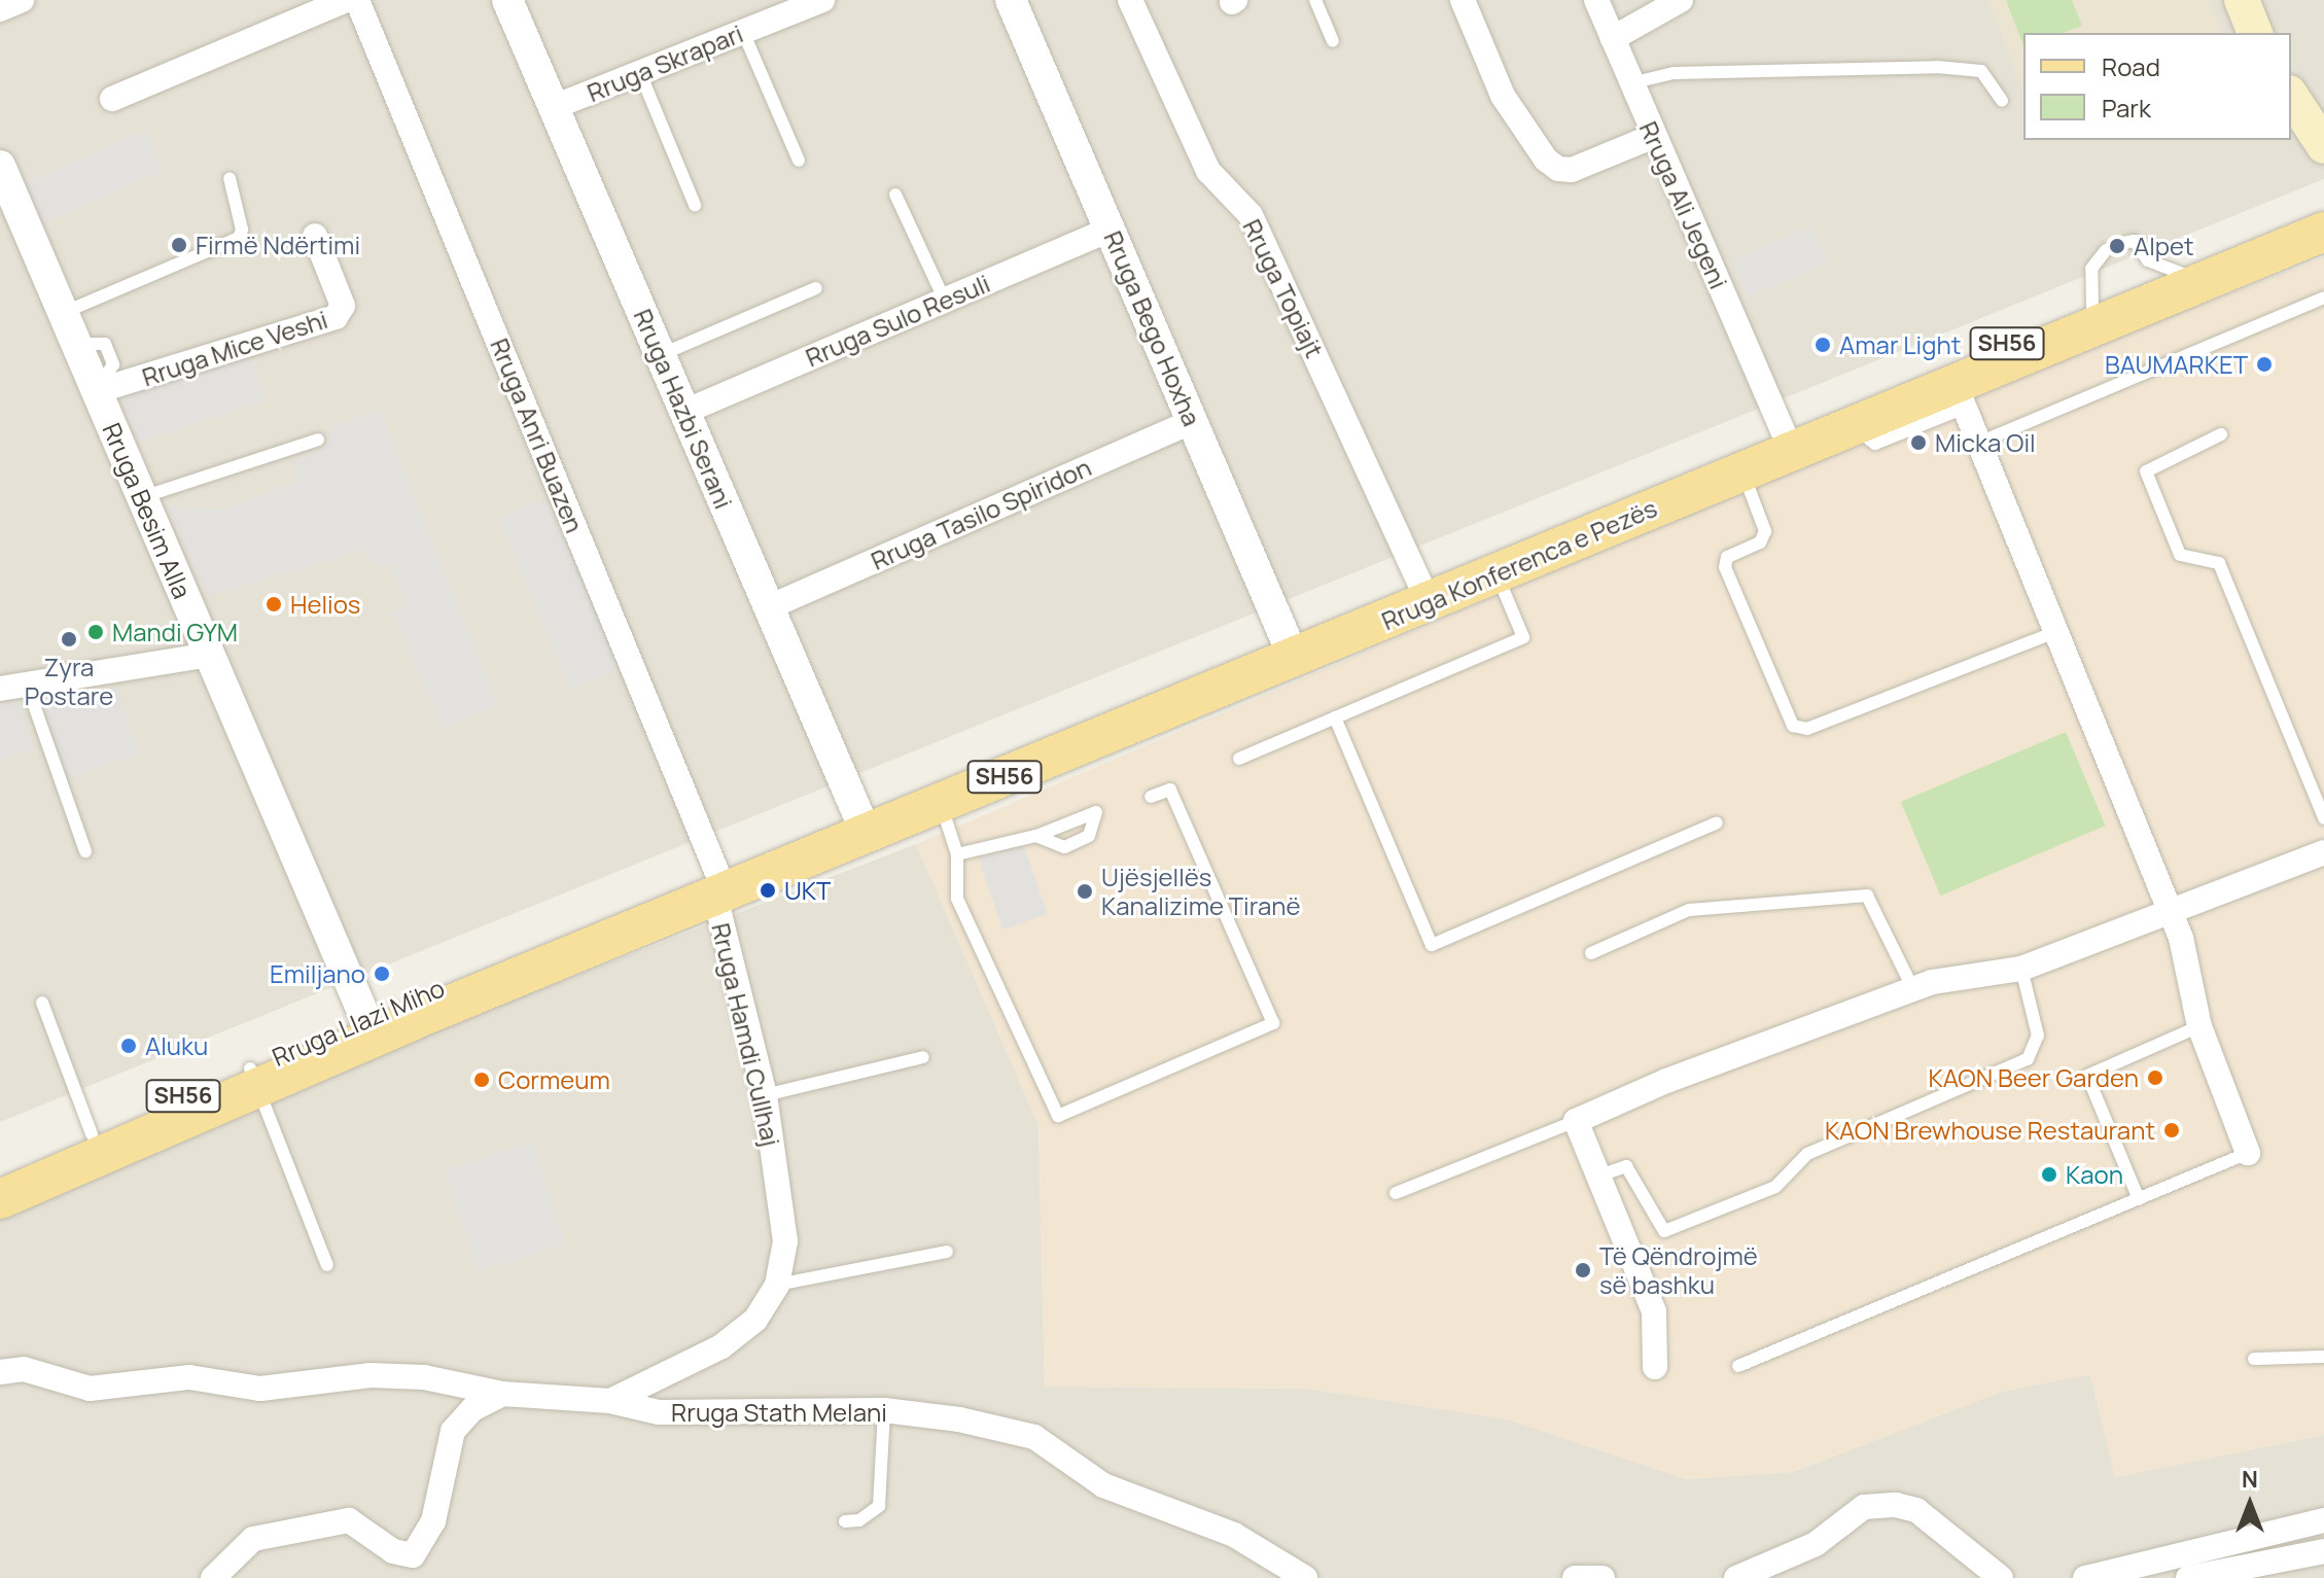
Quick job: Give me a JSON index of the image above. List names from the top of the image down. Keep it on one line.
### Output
{"streets":{"main road":["SH56","Rruga Konferenca e Pezës","Rruga Llazi Miho"],"street":["Rruga Skrapari","Rruga Ali Jegeni","Rruga Topiajt","Rruga Sulo Resuli","Rruga Bego Hoxha","Rruga Mice Veshi","Rruga Hazbi Serani","Rruga Anri Buazen","Rruga Besim Alla","Rruga Tasilo Spiridon","Rruga Hamdi Cullhaj","Rruga Stath Melani"]},"crossings":[["Rruga Skrapari","Rruga Hazbi Serani"],["Rruga Ali Jegeni","Rruga Konferenca e Pezës"],["Rruga Topiajt","Rruga Konferenca e Pezës"],["Rruga Sulo Resuli","Rruga Bego Hoxha"],["Rruga Sulo Resuli","Rruga Hazbi Serani"],["Rruga Bego Hoxha","Rruga Tasilo Spiridon"],["Rruga Bego Hoxha","Rruga Konferenca e Pezës"],["Rruga Mice Veshi","Rruga Besim Alla"],["Rruga Hazbi Serani","Rruga Tasilo Spiridon"],["Rruga Hazbi Serani","Rruga Konferenca e Pezës"],["Rruga Anri Buazen","Rruga Konferenca e Pezës"],["Rruga Anri Buazen","Rruga Llazi Miho"],["Rruga Anri Buazen","Rruga Hamdi Cullhaj"],["Rruga Besim Alla","Rruga Llazi Miho"],["Rruga Konferenca e Pezës","Rruga Llazi Miho"],["Rruga Konferenca e Pezës","Rruga Hamdi Cullhaj"],["Rruga Llazi Miho","Rruga Hamdi Cullhaj"],["Rruga Hamdi Cullhaj","Rruga Stath Melani"]],"places":["Firmë Ndërtimi","Alpet","Amar Light","BAUMARKET","Micka Oil","Helios","Mandi GYM","Zyra Postare","UKT","Ujësjellës Kanalizime Tiranë","Emiljano","Aluku","KAON Beer Garden","Cormeum","KAON Brewhouse Restaurant","Kaon","Të Qëndrojmë së bashku"],"legend":["Road","Park"],"north":"top"}
